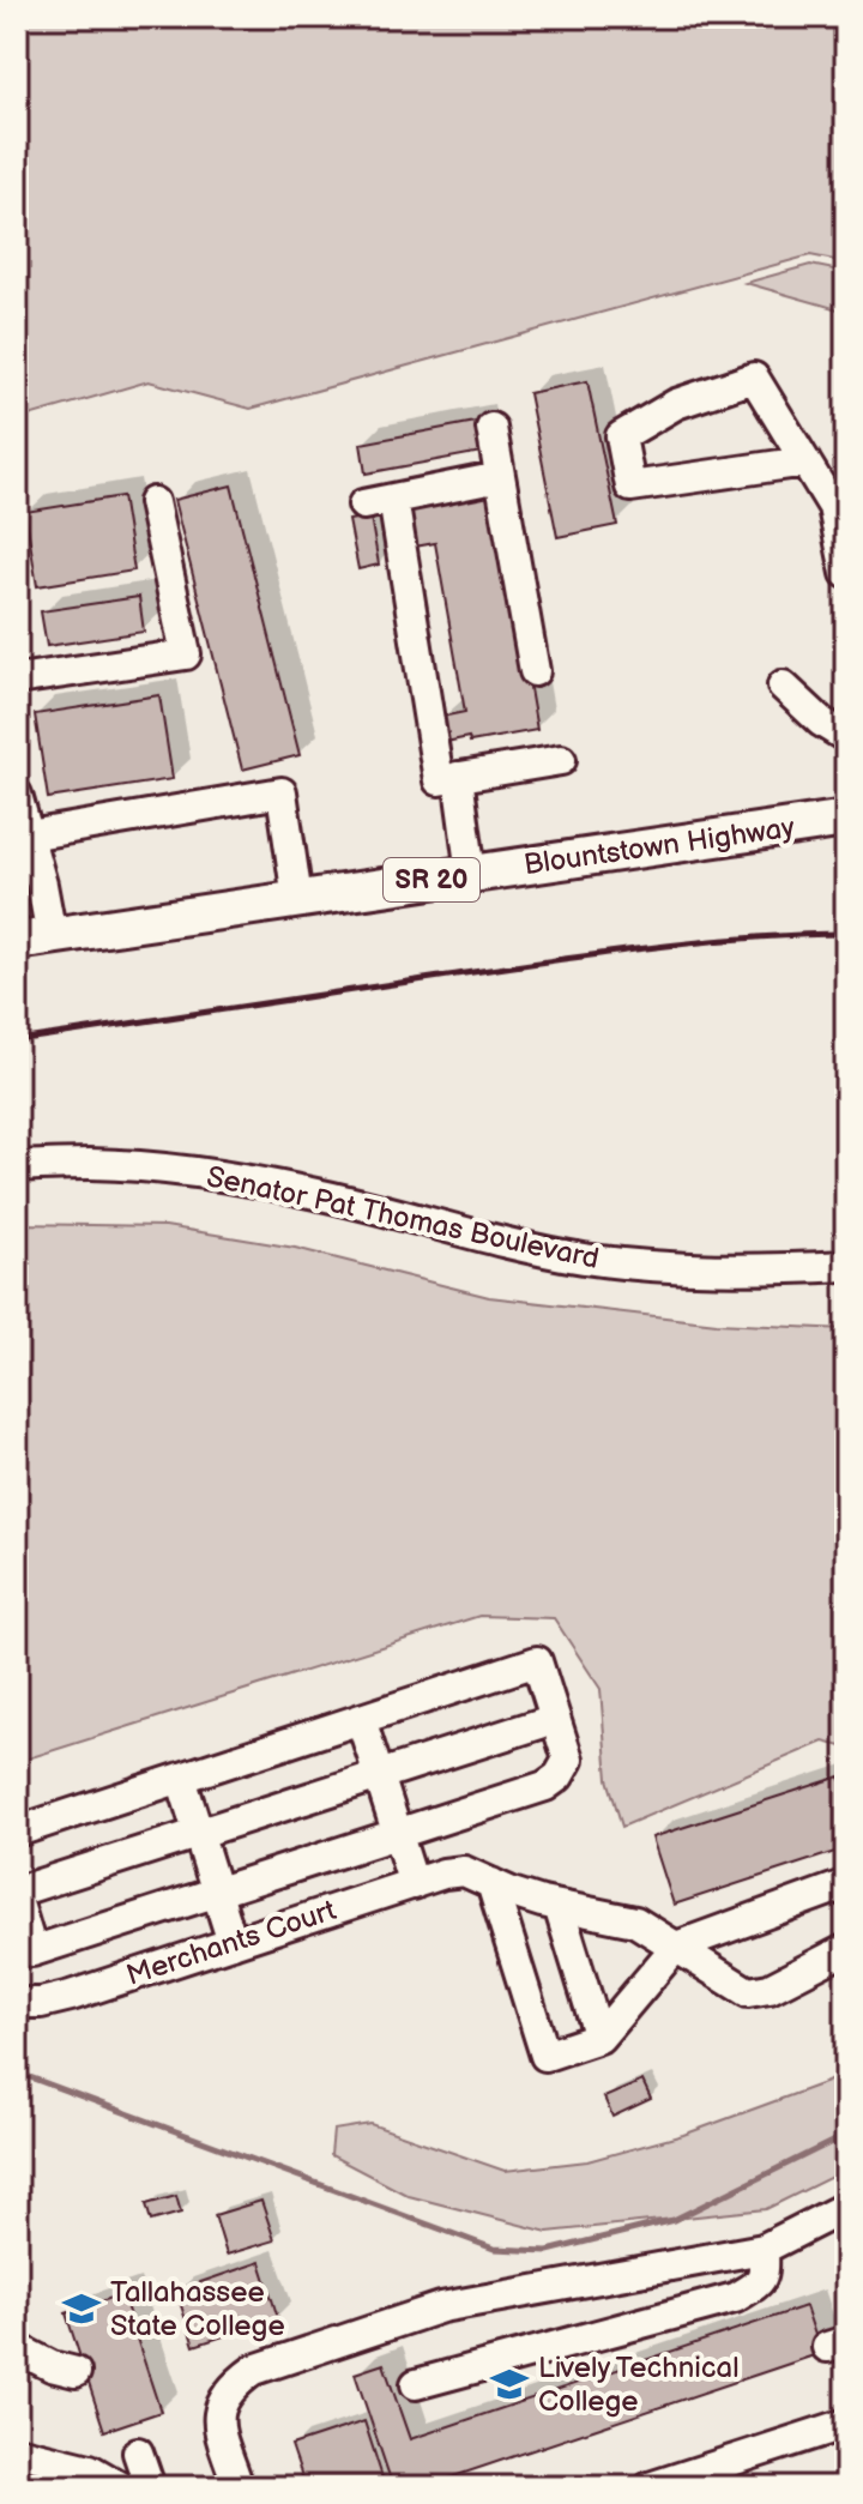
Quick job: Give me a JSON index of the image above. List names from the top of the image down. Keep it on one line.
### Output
{"streets":{"main road":["Blountstown Highway","SR 20"],"street":["Senator Pat Thomas Boulevard","Merchants Court"]},"places":{"school or university":["Tallahassee State College","Lively Technical College"]}}
